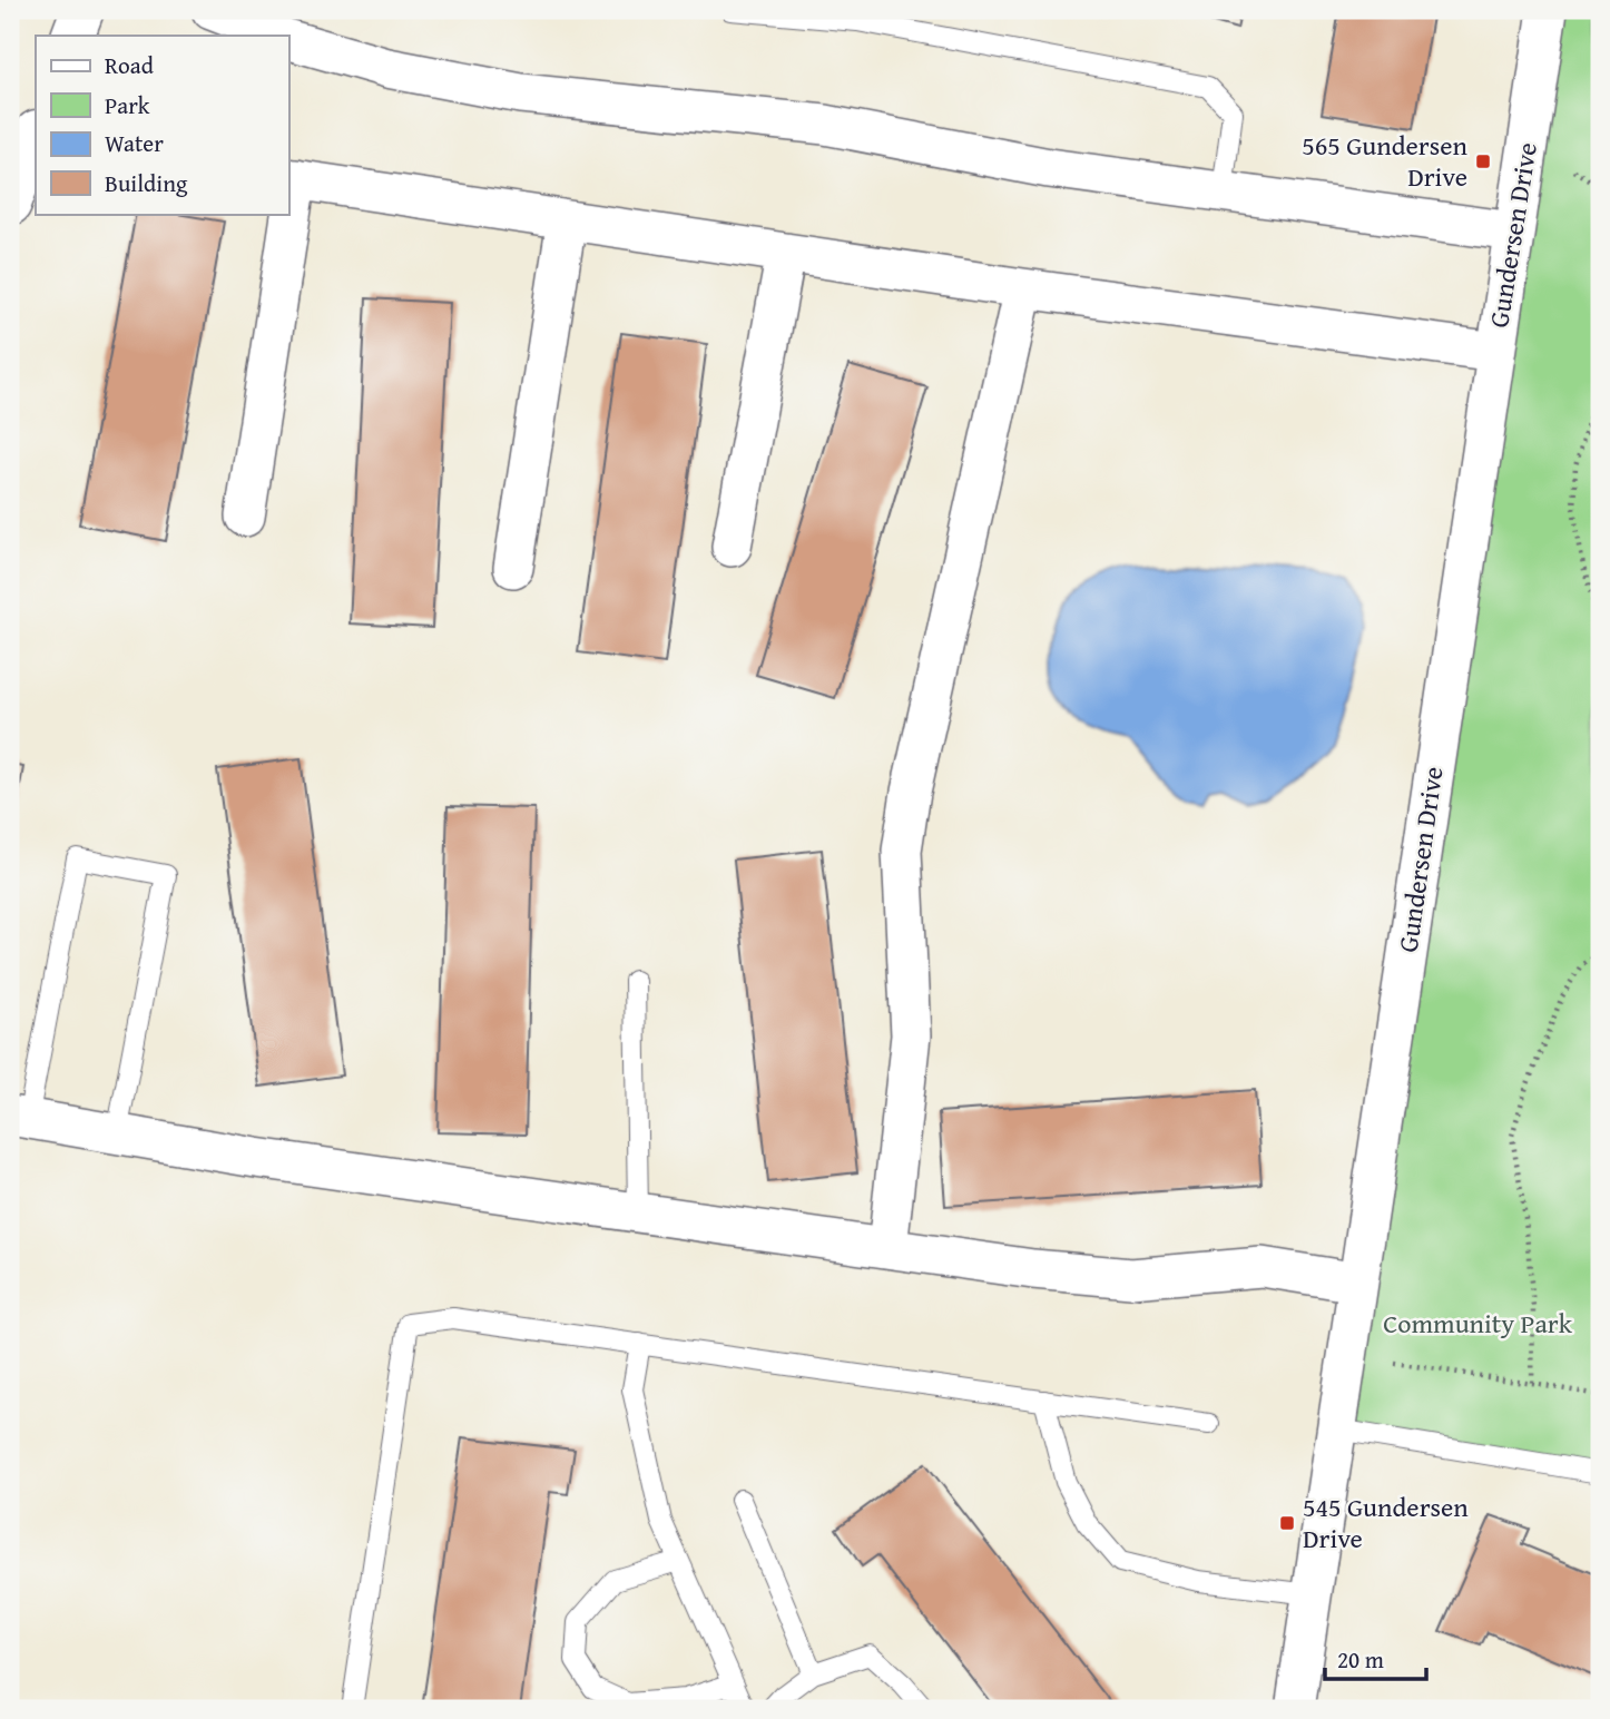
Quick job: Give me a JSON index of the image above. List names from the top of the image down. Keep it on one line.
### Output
{"streets":{"street":["Gundersen Drive"]},"parks":["Community Park"],"places":{"transit":["565 Gundersen Drive","545 Gundersen Drive"]},"legend":["Road","Park","Water","Building"],"scale_bar":"20 m"}
